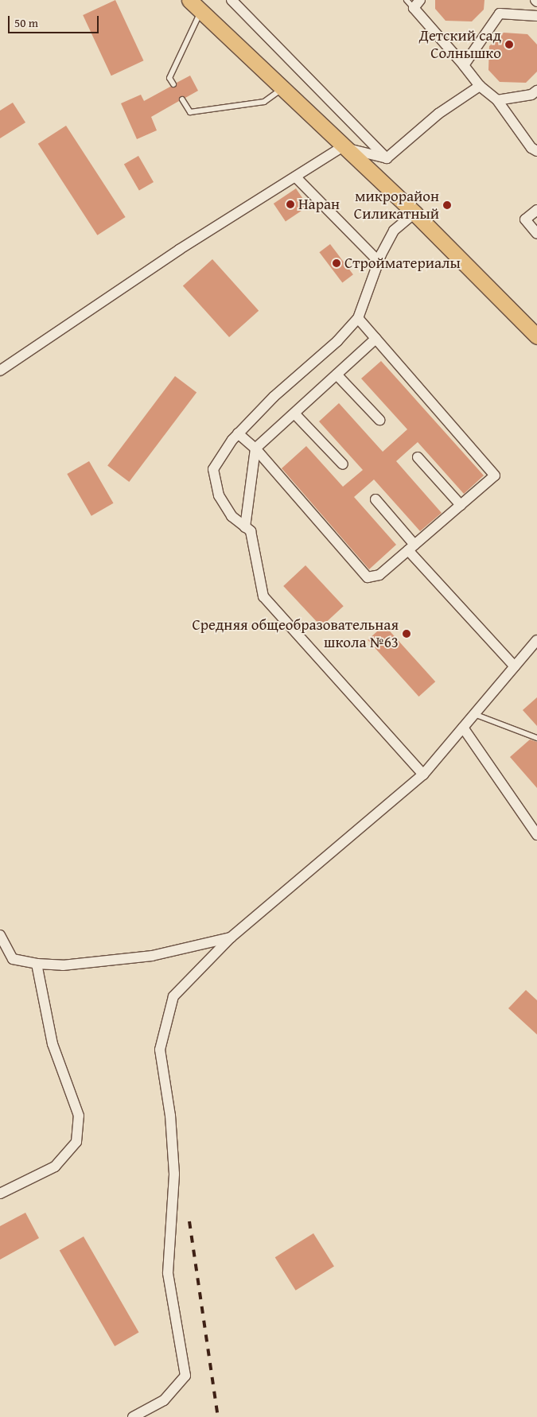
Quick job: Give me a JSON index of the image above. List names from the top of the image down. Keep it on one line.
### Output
{"places":["Детский сад Солнышко","Наран","микрорайон Силикатный","Стройматериалы","Средняя общеобразовательная школа №63"],"scale_bar":"50 m"}
